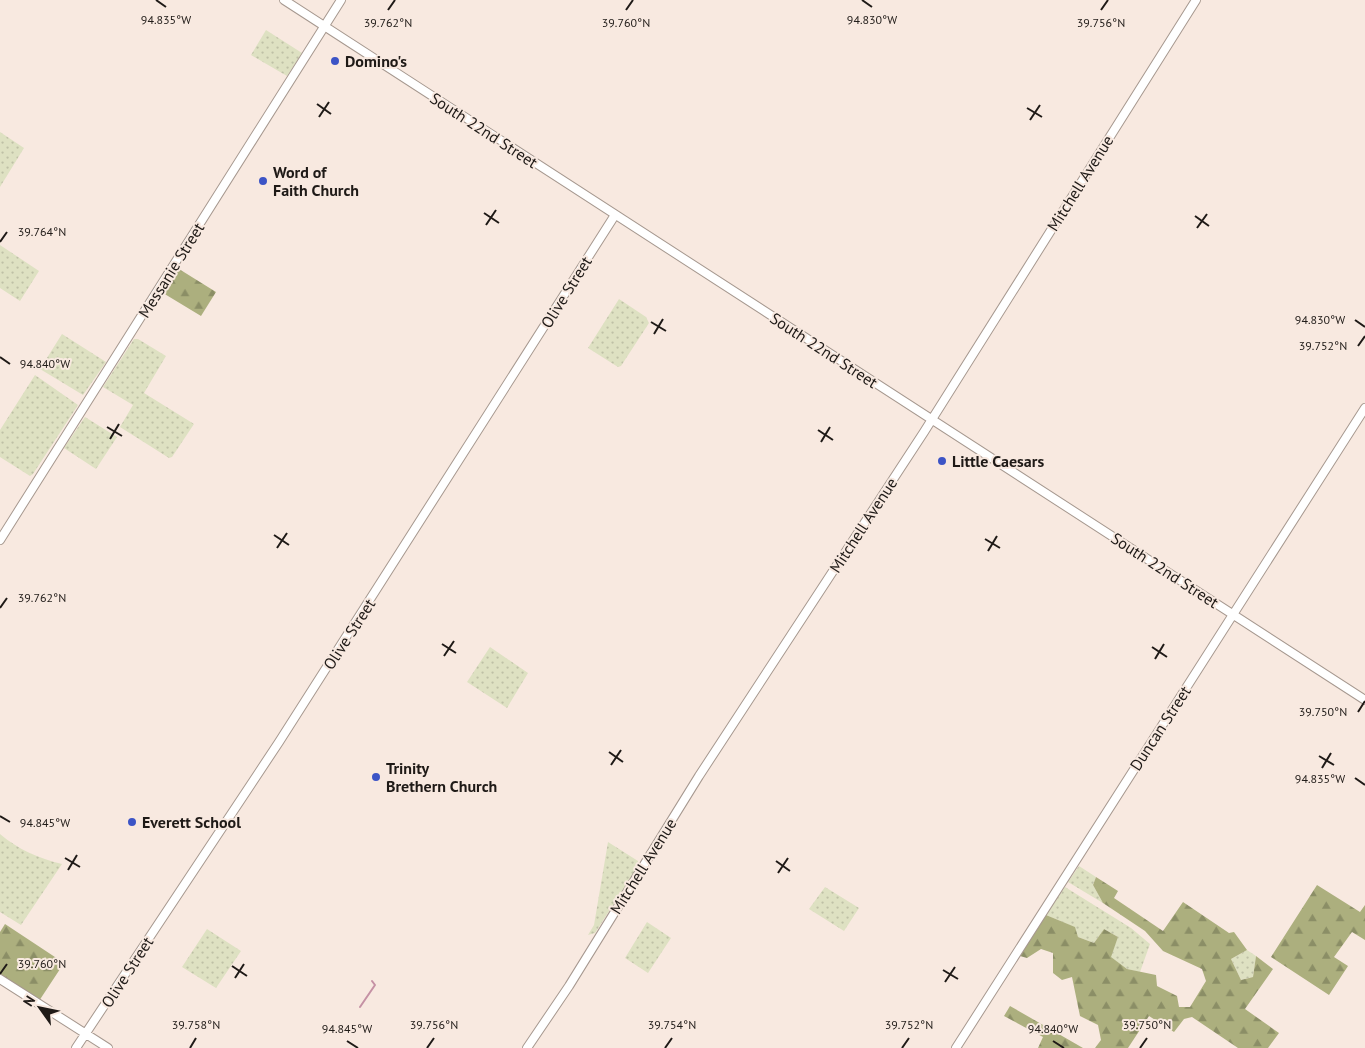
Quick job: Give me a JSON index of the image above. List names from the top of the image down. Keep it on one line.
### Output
{"streets":{"main road":["South 22nd Street","Mitchell Avenue","Messanie Street","Olive Street","Duncan Street"]},"crossings":[["South 22nd Street","Mitchell Avenue"],["South 22nd Street","Messanie Street"],["South 22nd Street","Olive Street"],["South 22nd Street","Duncan Street"]],"places":["Domino's","Word of Faith Church","Little Caesars","Trinity Brethern Church","Everett School"],"north":"top left","coordinates":["94.835°W","94.830°W","39.762°N","39.760°N","39.756°N","39.764°N","39.752°N","94.840°W","39.750°N","94.845°W","39.758°N","39.754°N"]}
